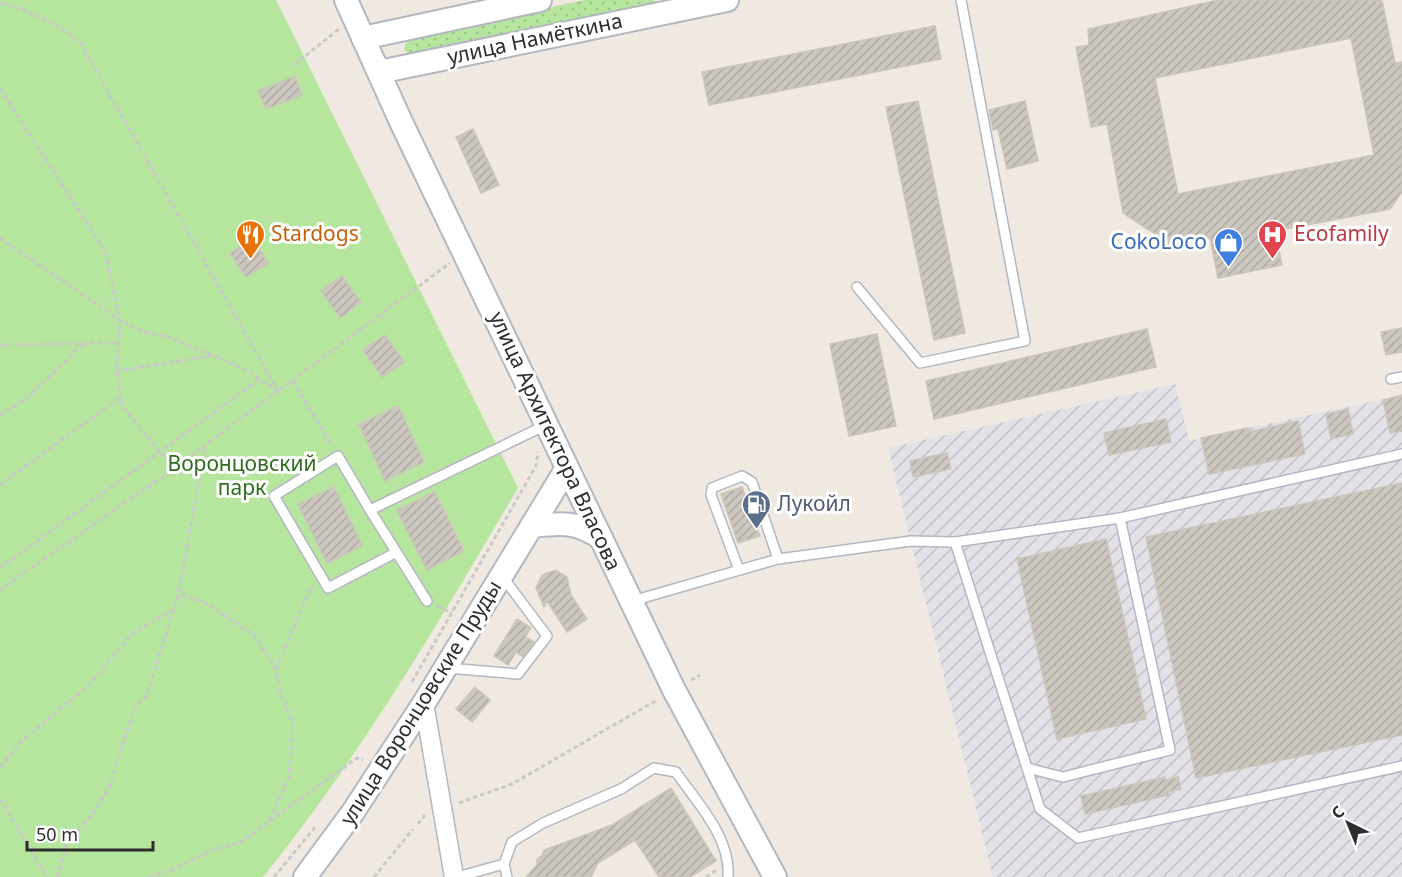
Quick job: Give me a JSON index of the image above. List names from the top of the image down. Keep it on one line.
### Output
{"streets":{"street":["улица Намёткина","улица Архитектора Власова","улица Воронцовские Пруды"]},"crossings":[["улица Намёткина","улица Архитектора Власова"],["улица Архитектора Власова","улица Воронцовские Пруды"]],"parks":["Воронцовский парк"],"places":{"restaurant":["Stardogs"],"hospital":["Ecofamily"],"shop":["CokoLoco"],"fuel station":["Лукойл"]},"scale_bar":"50 m","north":"top left"}
